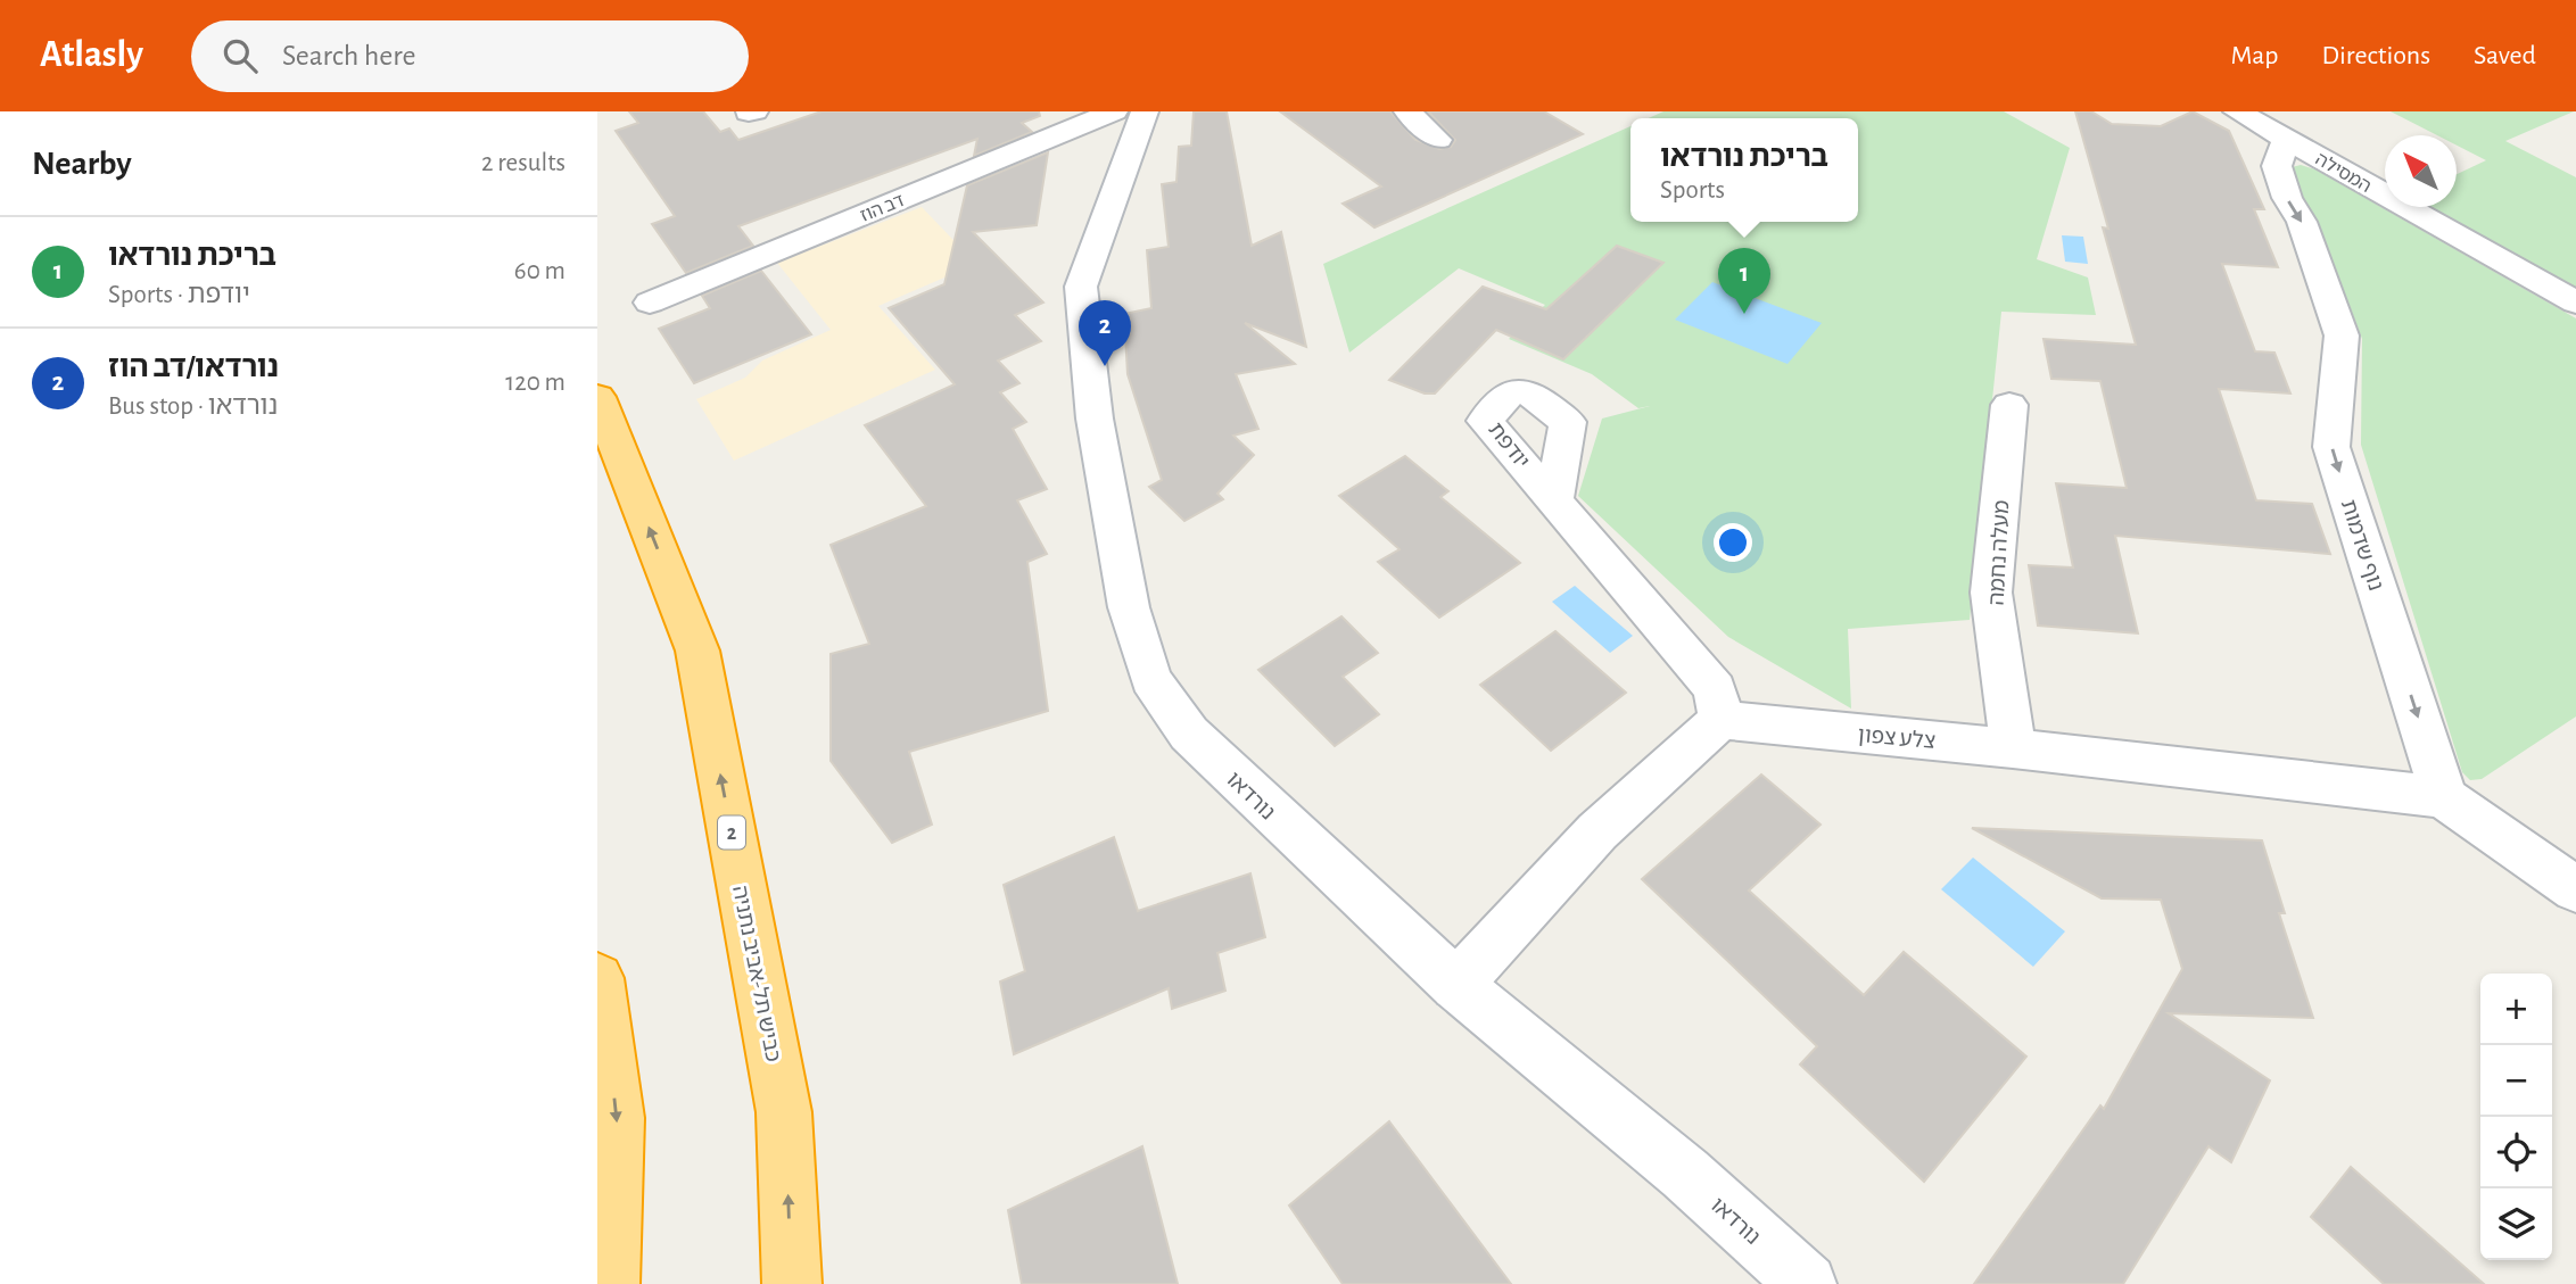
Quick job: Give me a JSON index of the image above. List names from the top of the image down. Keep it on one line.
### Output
{"streets":{"highway":["2","כביש תל-אביב נתניה"],"street":["המסילה","דב הוז","נוף שדמות","מעלה נחמה","צלע צפון","נורדאו"]},"crossings":[["המסילה","נוף שדמות"],["נוף שדמות","צלע צפון"],["מעלה נחמה","צלע צפון"]],"one_way":["נוף שדמות"],"north":"top left","page":{"header":"Atlasly","search":"Search here","nav":["Map","Directions","Saved"],"heading":["Nearby","2 results"],"popup":["בריכת נורדאו","Sports"],"list":[{"mark":"1","name":"בריכת נורדאו","note":"Sports · יודפת","value":"60 m"},{"mark":"2","name":"נורדאו/דב הוז","note":"Bus stop · נורדאו","value":"120 m"}],"pins":["1","2"],"map_buttons":["+","−"]}}
